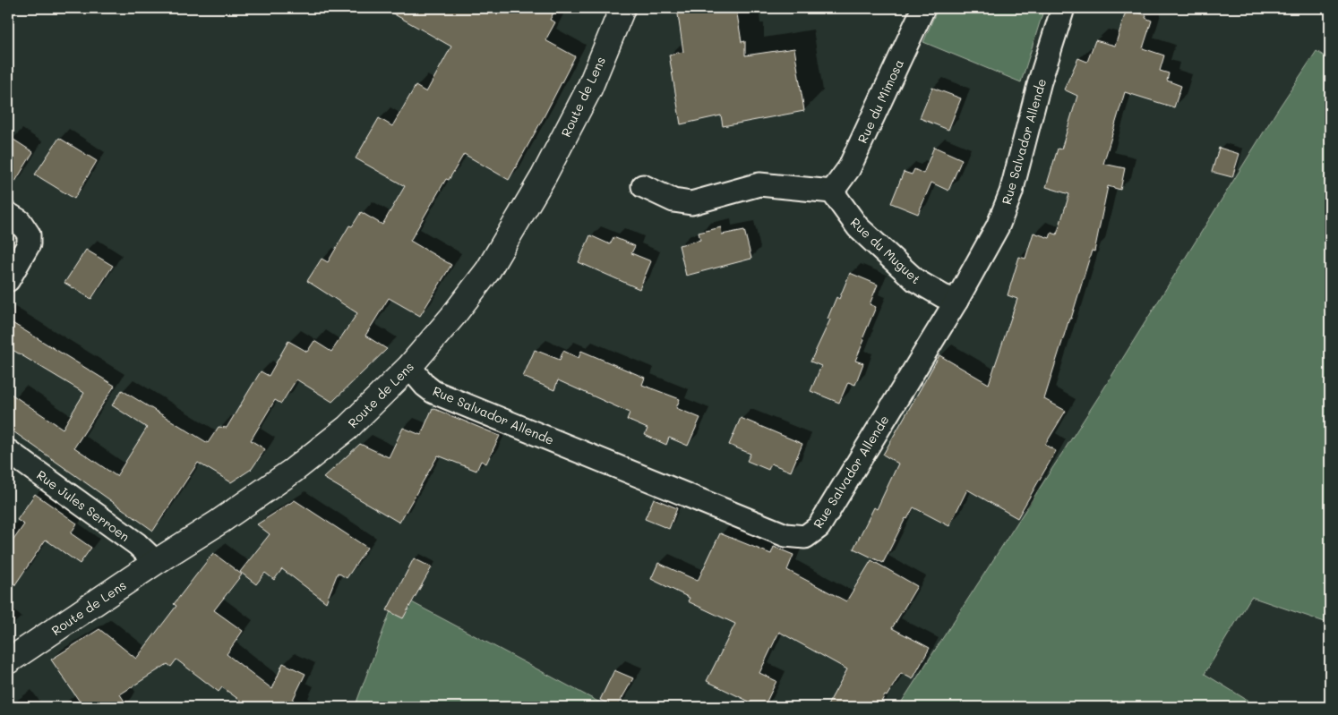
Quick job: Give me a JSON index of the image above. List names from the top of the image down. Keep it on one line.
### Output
{"streets":{"street":["Route de Lens","Rue du Mimosa","Rue Salvador Allende","Rue du Muguet","Rue Jules Serroen"]},"crossings":[["Route de Lens","Rue Salvador Allende"],["Route de Lens","Rue Jules Serroen"],["Rue du Mimosa","Rue du Muguet"],["Rue Salvador Allende","Rue du Muguet"]]}
